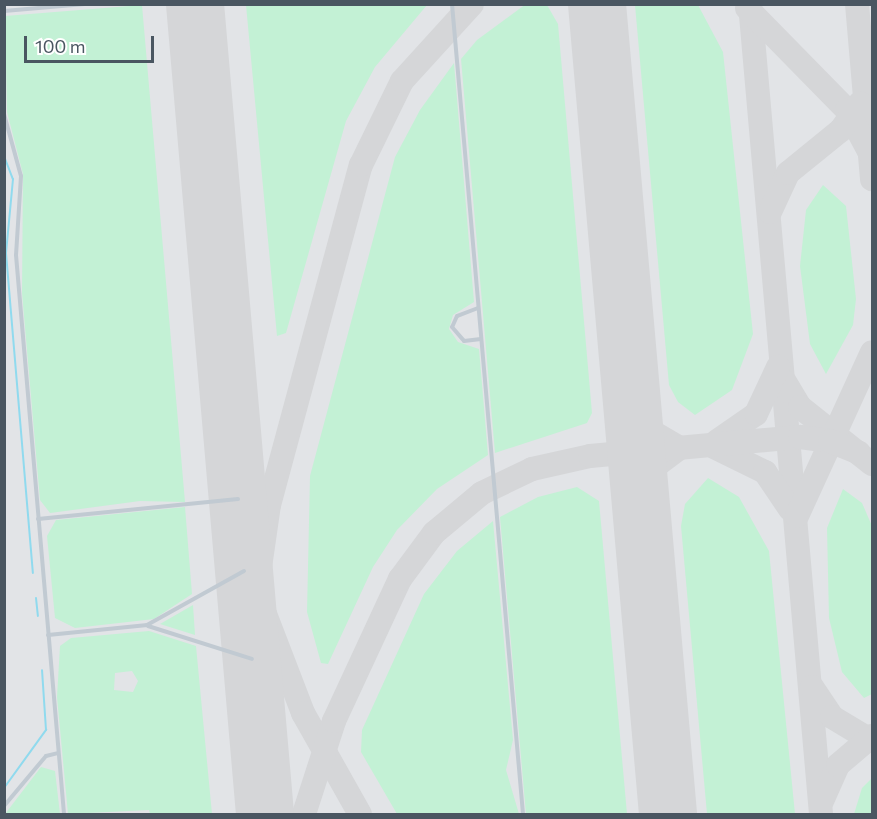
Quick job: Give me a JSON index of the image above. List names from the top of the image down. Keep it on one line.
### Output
{"scale_bar":"100 m"}
